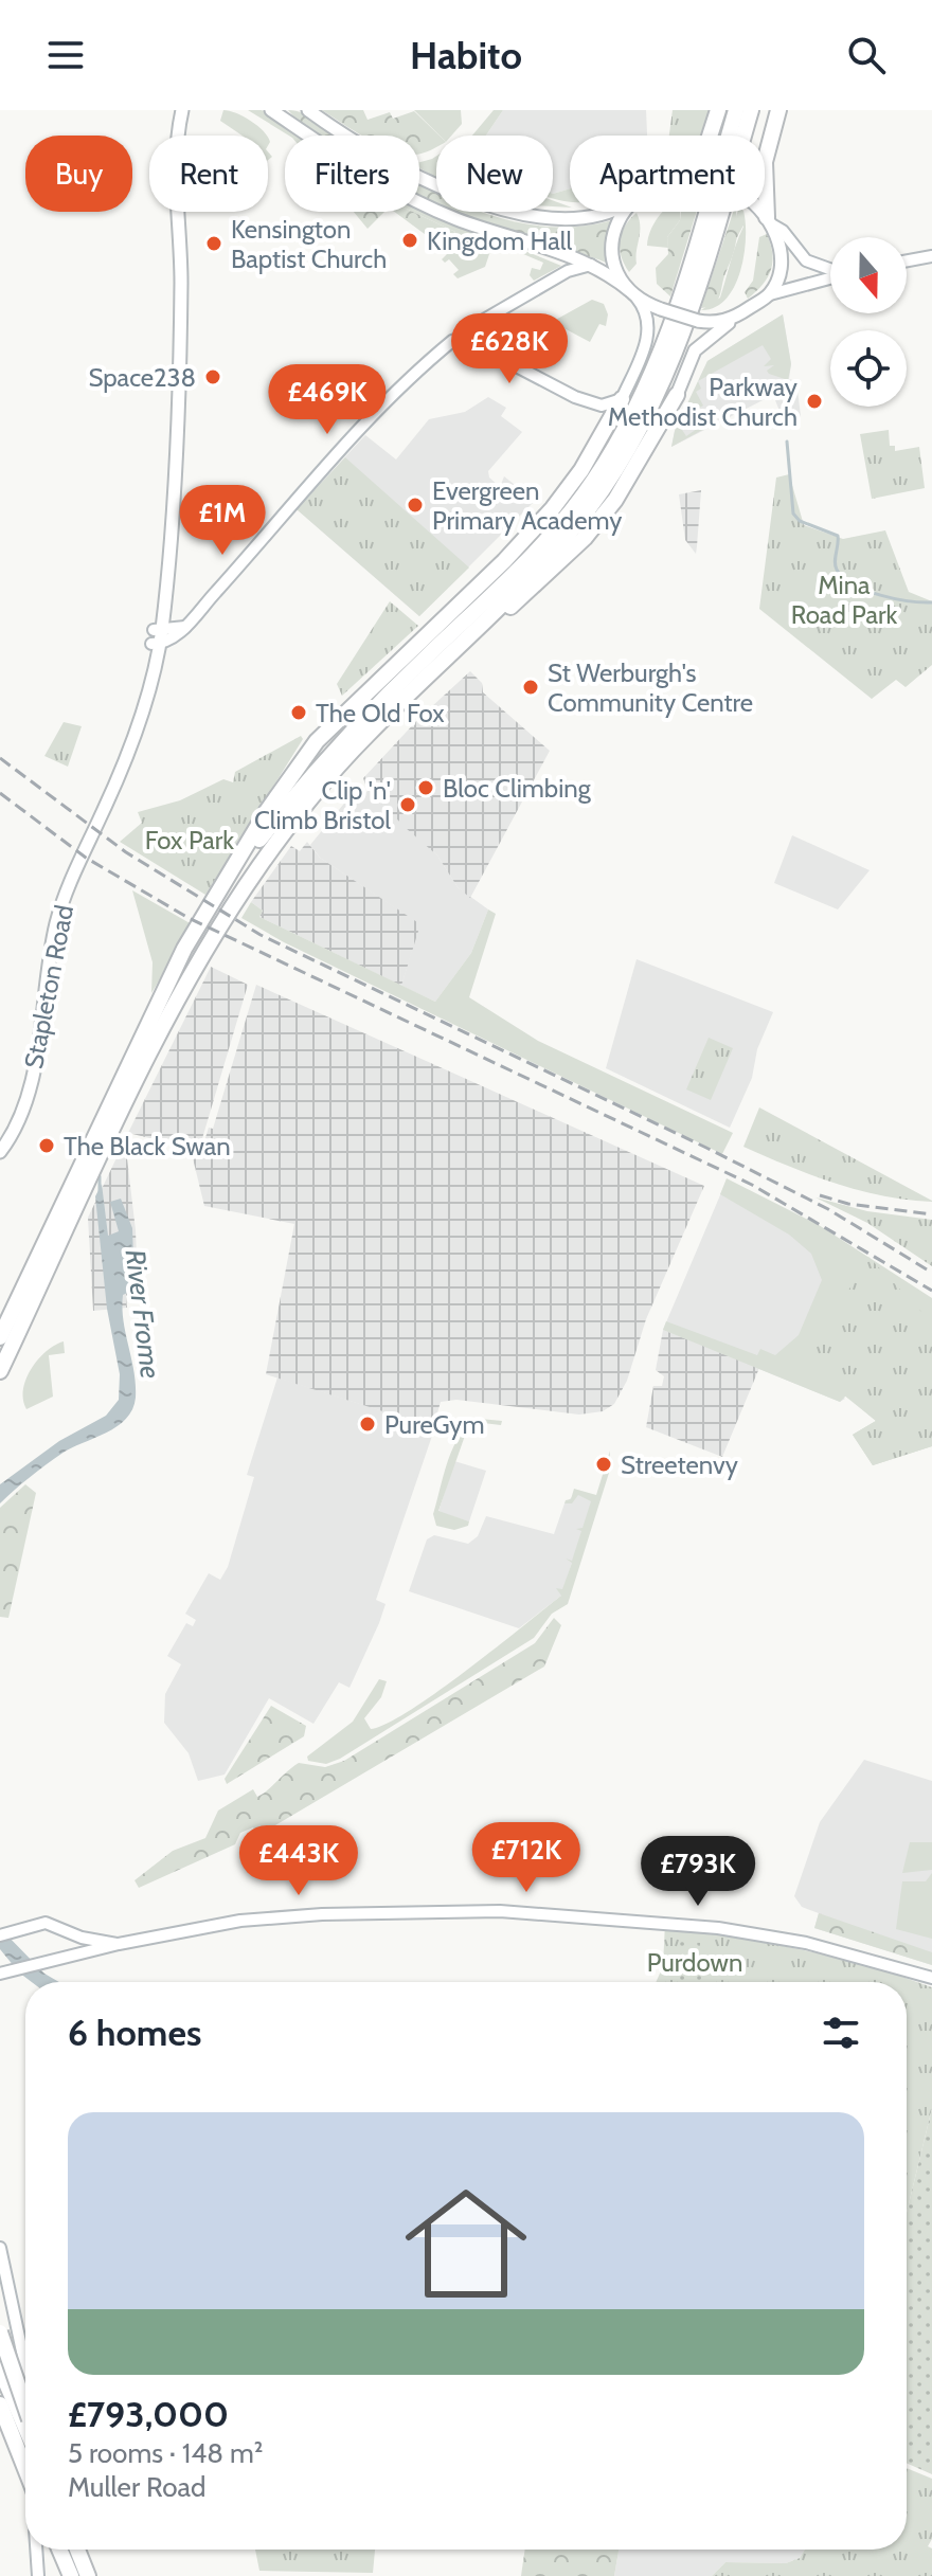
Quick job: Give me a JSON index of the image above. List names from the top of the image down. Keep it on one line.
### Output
{"streets":{"main road":["Stapleton Road"]},"water":["River Frome"],"parks":["Mina Road Park","Fox Park","Purdown"],"places":["Kingdom Hall","Kensington Baptist Church","Space238","Parkway Methodist Church","Evergreen Primary Academy","St Werburgh's Community Centre","The Old Fox","Bloc Climbing","Clip 'n' Climb Bristol","The Black Swan","PureGym","Streetenvy"],"north":"bottom","page":{"header":"Habito","chip":["Buy","Rent","Filters","New","Apartment"],"price":["£628K","£469K","£1M","£712K","£443K","£793K"],"heading":"6 homes","list":[{"name":"£793,000","note":"5 rooms · 148 m² · Muller Road"}]}}
